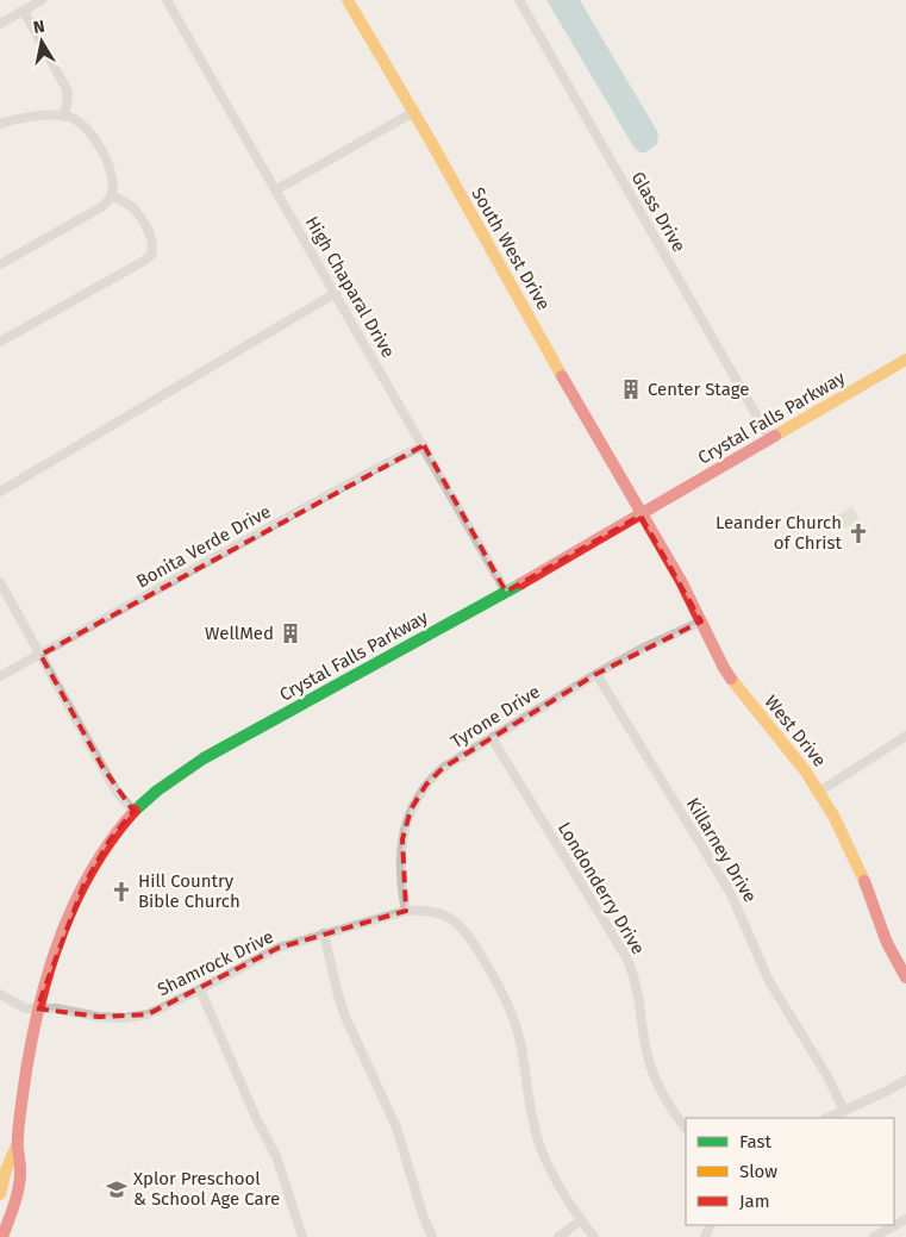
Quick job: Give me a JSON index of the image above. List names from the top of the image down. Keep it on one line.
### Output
{"streets":{"main road":["South West Drive","Crystal Falls Parkway","West Drive"],"street":["Glass Drive","High Chaparal Drive","Bonita Verde Drive","Tyrone Drive","Killarney Drive","Londonderry Drive","Shamrock Drive"]},"crossings":[["Glass Drive","Crystal Falls Parkway"],["South West Drive","Crystal Falls Parkway"],["South West Drive","West Drive"],["High Chaparal Drive","Crystal Falls Parkway"],["High Chaparal Drive","Bonita Verde Drive"],["Crystal Falls Parkway","West Drive"],["Crystal Falls Parkway","Shamrock Drive"],["Tyrone Drive","West Drive"],["Tyrone Drive","Killarney Drive"],["Tyrone Drive","Londonderry Drive"],["Tyrone Drive","Shamrock Drive"]],"places":{"building":["Center Stage","WellMed"],"church":["Leander Church of Christ","Hill Country Bible Church"],"school or university":["Xplor Preschool & School Age Care"]},"legend":["Fast","Slow","Jam"],"north":"top"}
